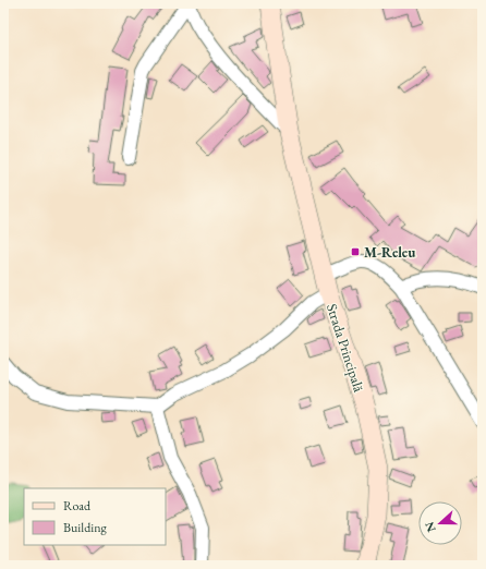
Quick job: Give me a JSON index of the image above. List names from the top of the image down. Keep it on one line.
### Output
{"streets":{"street":["Strada Principală"]},"places":{"transit":["M-Releu"]},"legend":["Road","Building"],"north":"left"}
